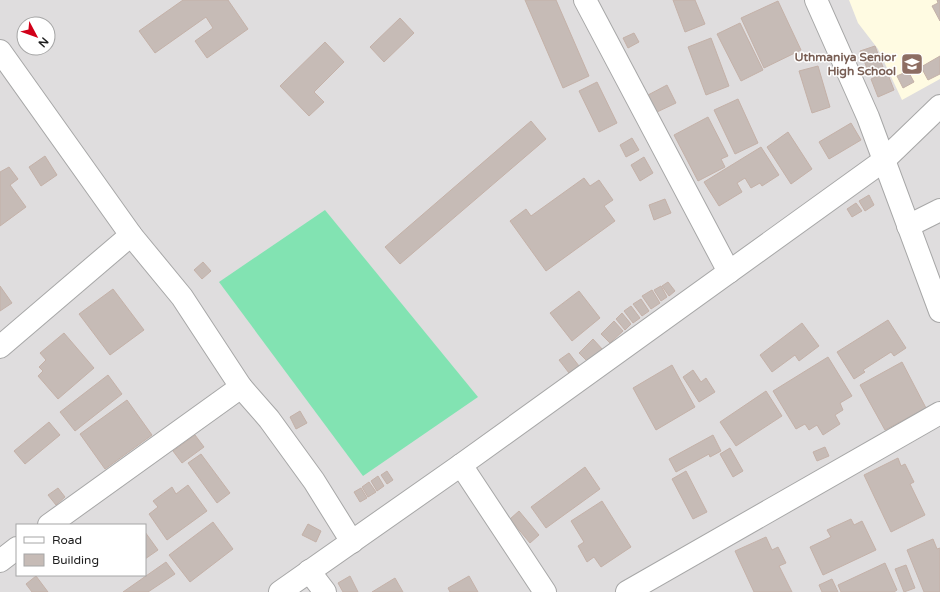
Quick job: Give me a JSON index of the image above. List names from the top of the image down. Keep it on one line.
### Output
{"places":{"school or university":["Uthmaniya Senior High School"]},"legend":["Road","Building"],"north":"bottom right"}
